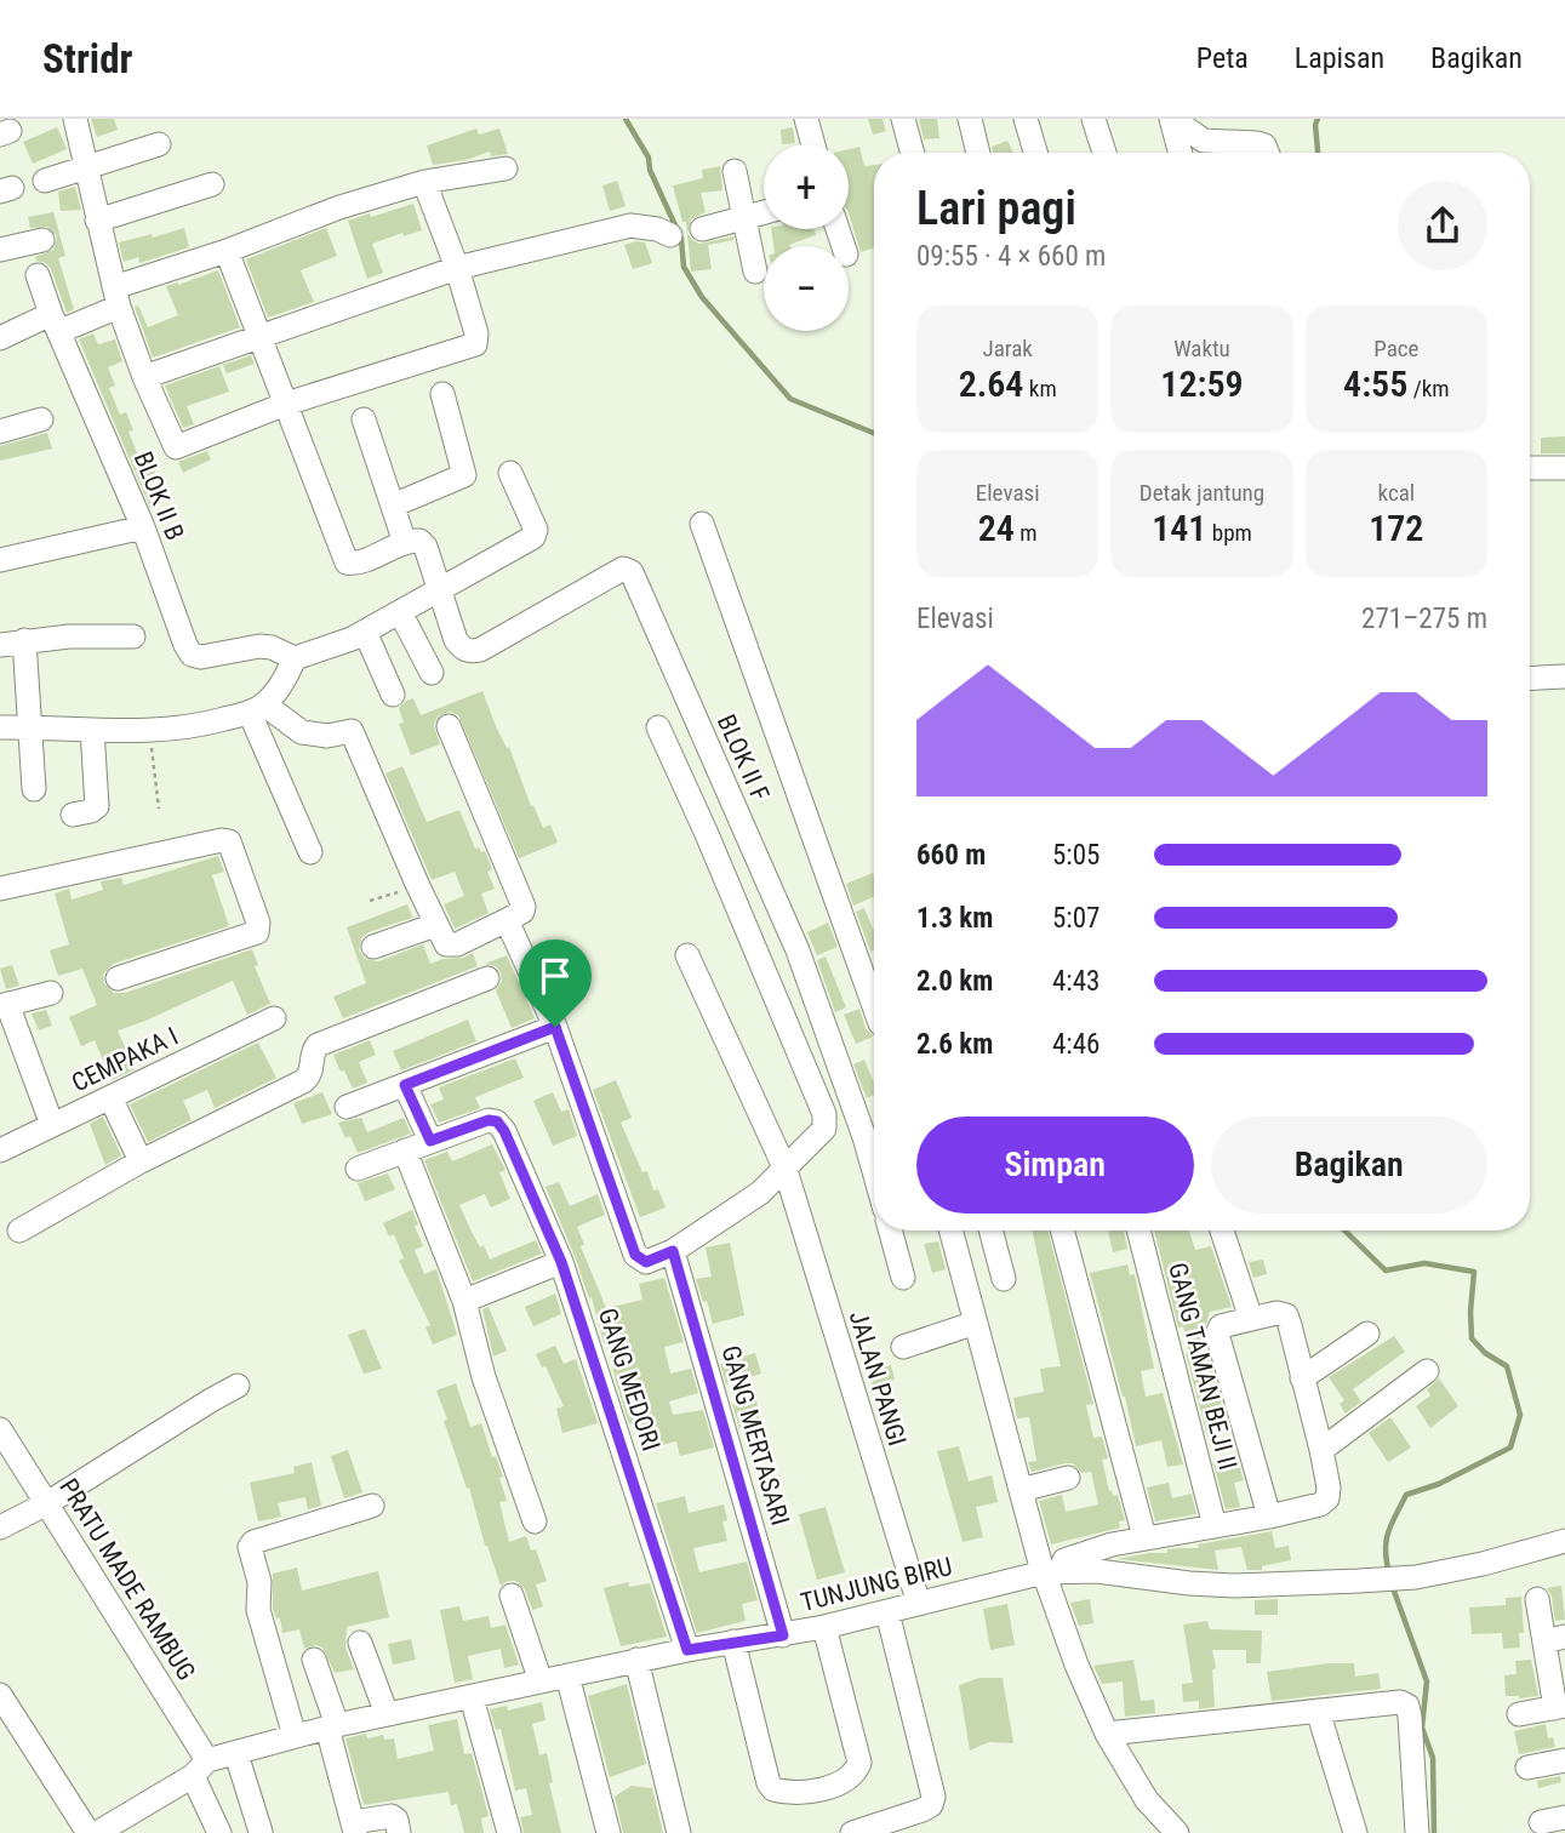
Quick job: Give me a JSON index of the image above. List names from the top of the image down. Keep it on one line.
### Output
{"streets":{"street":["BLOK II B","BLOK II F","CEMPAKA I","GANG TAMAN BEJI II","JALAN PANGI","GANG MEDORI","GANG MERTASARI","PRATU MADE RAMBUG","TUNJUNG BIRU"]},"crossings":[["JALAN PANGI","TUNJUNG BIRU"],["GANG MEDORI","TUNJUNG BIRU"],["GANG MERTASARI","TUNJUNG BIRU"],["PRATU MADE RAMBUG","TUNJUNG BIRU"]],"page":{"header":"Stridr","nav":["Peta","Lapisan","Bagikan"],"map_buttons":["+","−"],"heading":["Lari pagi","09:55 · 4 × 660 m"],"stats":[["Jarak","2.64 km"],["Waktu","12:59"],["Pace","4:55 /km"],["Elevasi","24 m"],["Detak jantung","141 bpm"],["kcal","172"]],"chart":["Elevasi","271–275 m"],"list":[{"name":"660 m","note":"5:05"},{"name":"1.3 km","note":"5:07"},{"name":"2.0 km","note":"4:43"},{"name":"2.6 km","note":"4:46"}],"buttons":["Simpan","Bagikan"]}}
